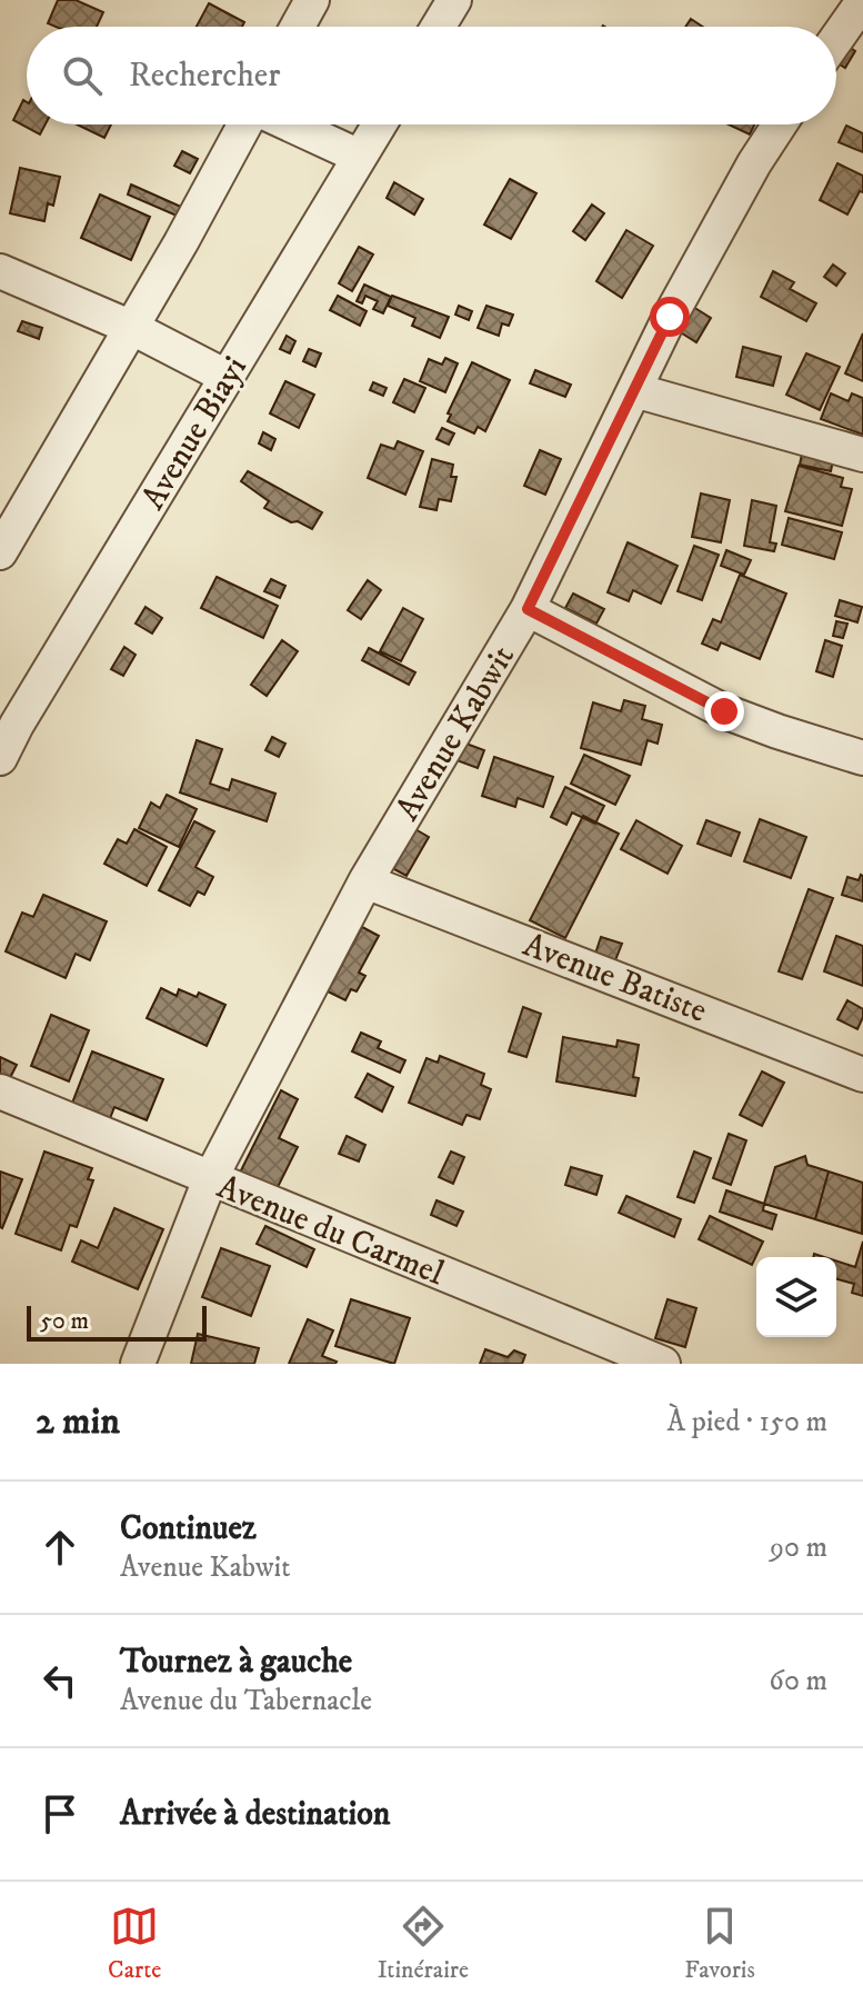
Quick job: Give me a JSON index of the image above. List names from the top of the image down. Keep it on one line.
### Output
{"streets":{"street":["Avenue Biayi","Avenue Kabwit","Avenue Batiste","Avenue du Carmel"]},"crossings":[["Avenue Kabwit","Avenue Batiste"],["Avenue Kabwit","Avenue du Carmel"]],"scale_bar":"50 m","page":{"search":"Rechercher","scale":"50 m","heading":["2 min","À pied · 150 m"],"list":[["Continuez","Avenue Kabwit","90 m"],["Tournez à gauche","Avenue du Tabernacle","60 m"],"Arrivée à destination"],"nav":["Carte","Itinéraire","Favoris"]}}
